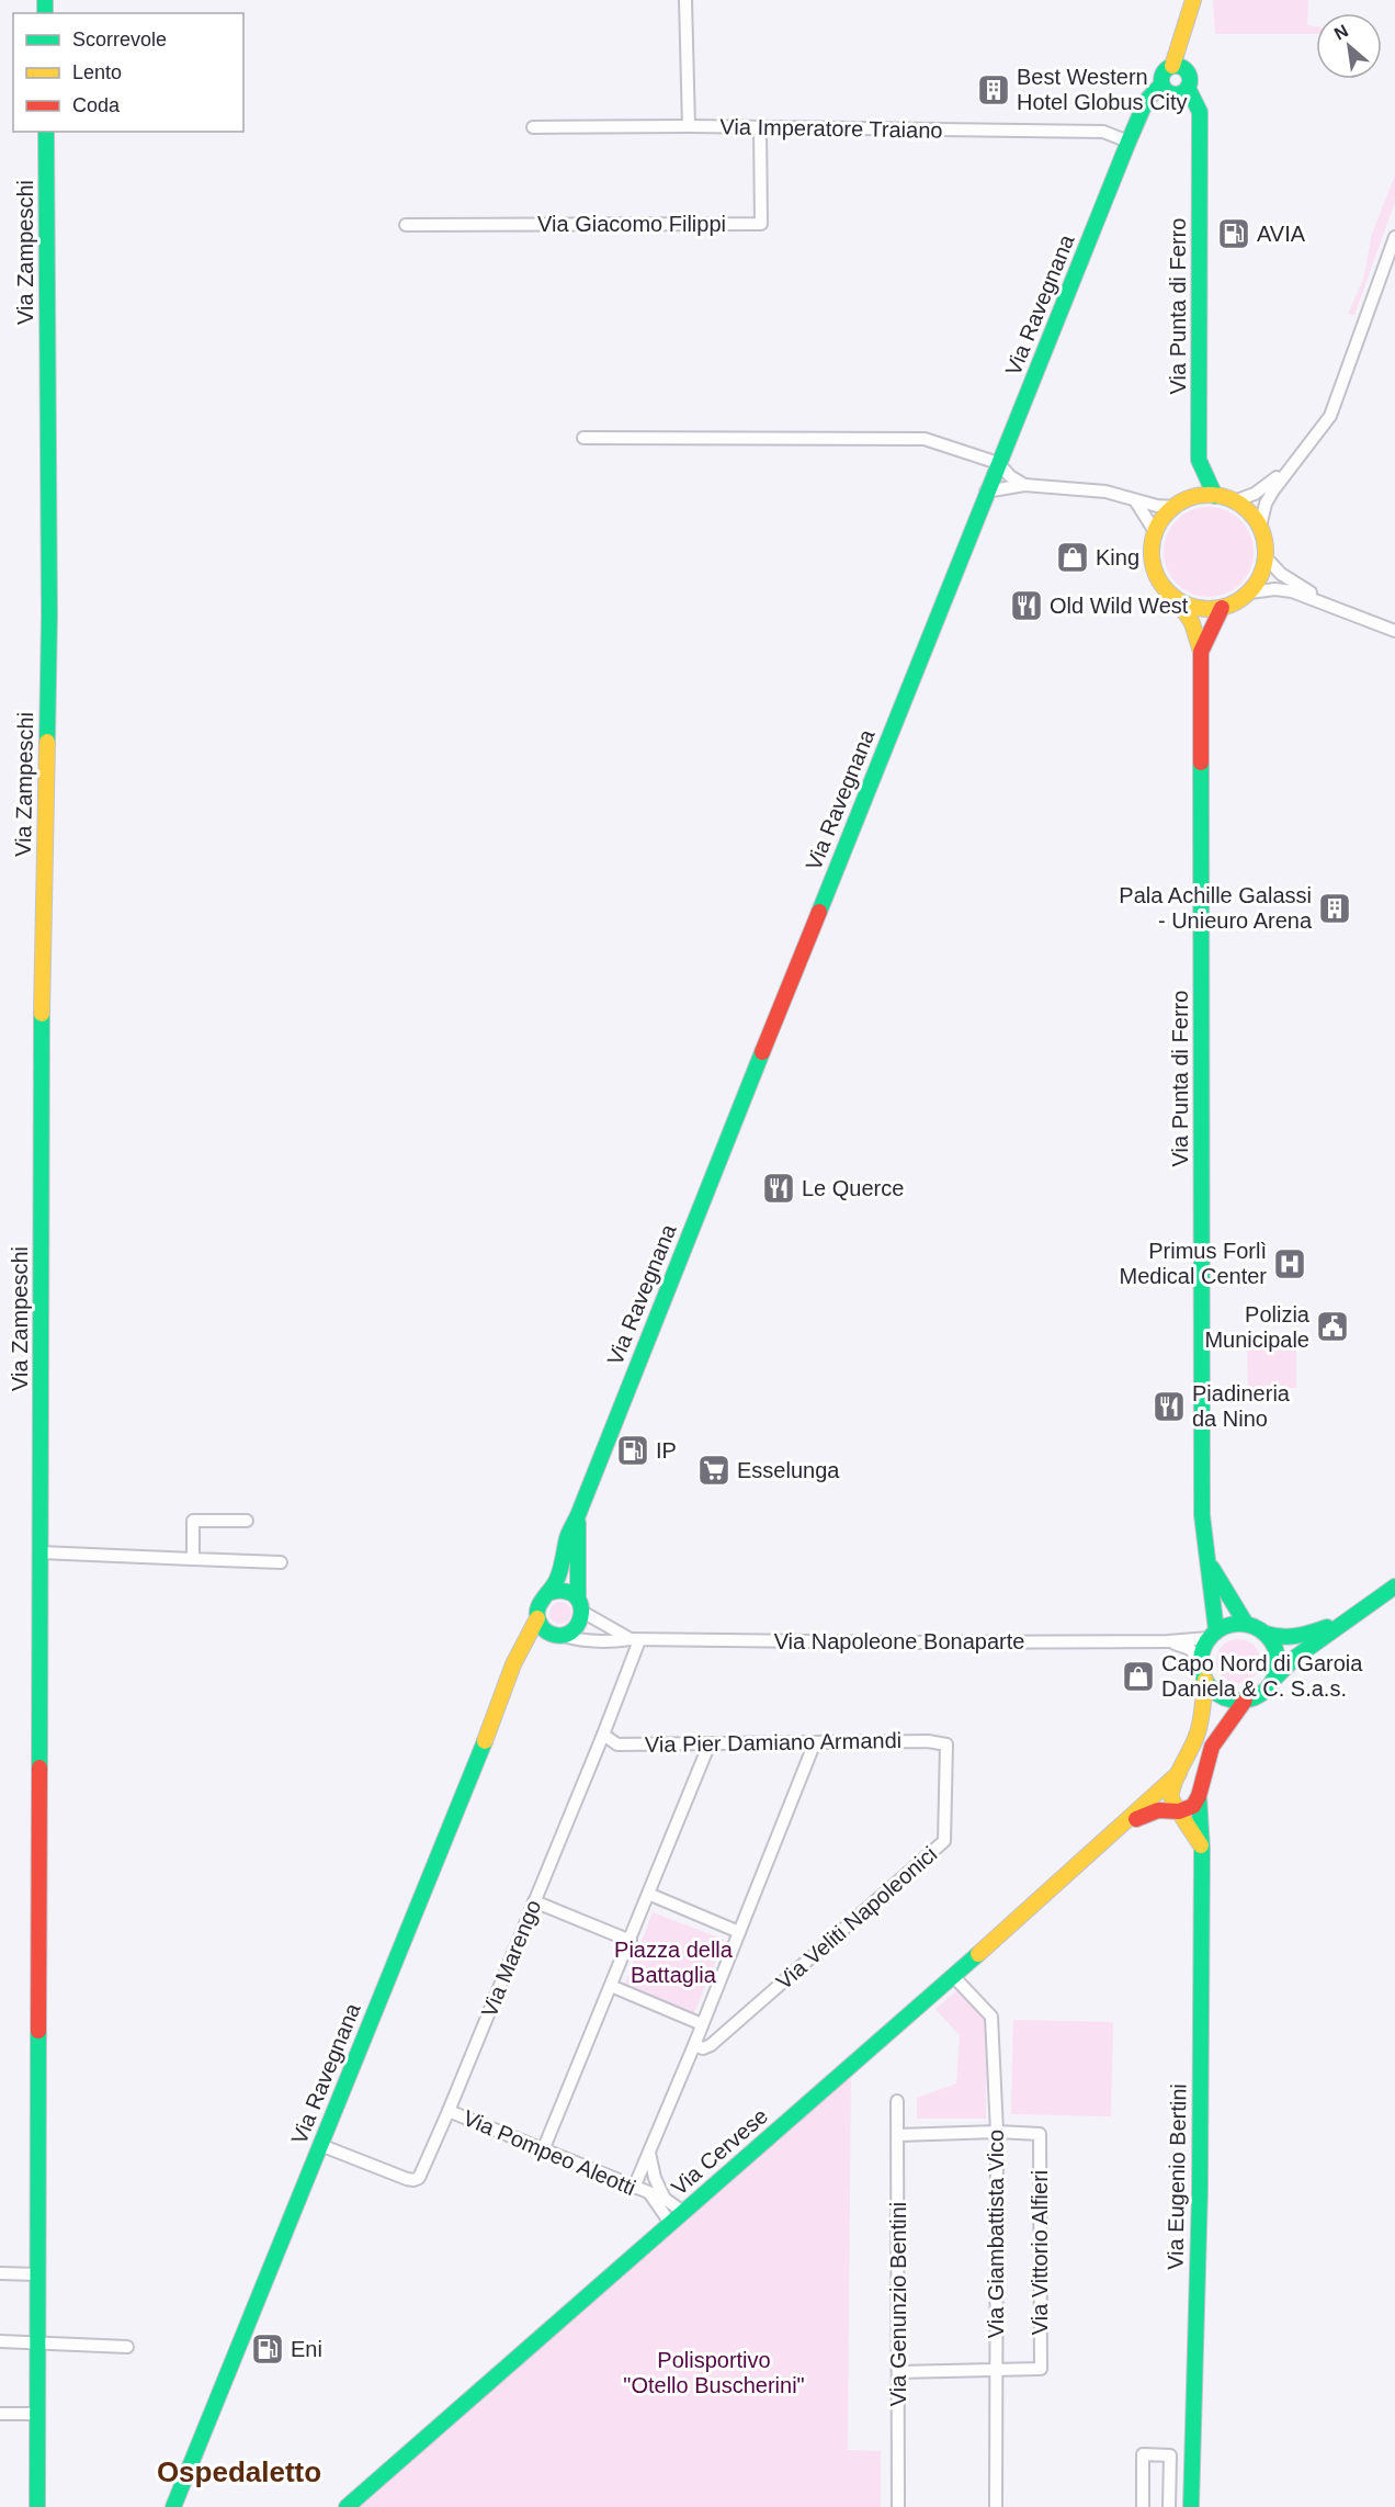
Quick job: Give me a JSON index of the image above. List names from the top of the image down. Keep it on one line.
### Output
{"streets":{"street":["Via Imperatore Traiano","Via Giacomo Filippi","Via Zampeschi","Via Ravegnana","Via Punta di Ferro","Via Napoleone Bonaparte","Via Pier Damiano Armandi","Via Veliti Napoleonici","Via Marengo","Via Cervese","Via Pompeo Aleotti","Via Eugenio Bertini","Via Giambattista Vico","Via Vittorio Alfieri","Via Genunzio Bentini"]},"crossings":[["Via Imperatore Traiano","Via Giacomo Filippi"],["Via Imperatore Traiano","Via Ravegnana"],["Via Ravegnana","Via Punta di Ferro"],["Via Ravegnana","Via Napoleone Bonaparte"],["Via Ravegnana","Via Marengo"],["Via Punta di Ferro","Via Napoleone Bonaparte"],["Via Punta di Ferro","Via Cervese"],["Via Napoleone Bonaparte","Via Marengo"],["Via Napoleone Bonaparte","Via Cervese"],["Via Pier Damiano Armandi","Via Veliti Napoleonici"],["Via Pier Damiano Armandi","Via Marengo"],["Via Marengo","Via Pompeo Aleotti"],["Via Cervese","Via Pompeo Aleotti"],["Via Cervese","Via Giambattista Vico"],["Via Giambattista Vico","Via Vittorio Alfieri"]],"districts":["Ospedaletto"],"parks":["Piazza della Battaglia","Polisportivo \"Otello Buscherini\""],"places":{"building":["Best Western Hotel Globus City","Pala Achille Galassi - Unieuro Arena"],"fuel station":["AVIA","IP","Eni"],"shop":["King","Capo Nord di Garoia Daniela & C. S.a.s."],"restaurant":["Old Wild West","Le Querce","Piadineria da Nino"],"hospital":["Primus Forlì Medical Center"],"public building":["Polizia Municipale"],"supermarket":["Esselunga"]},"legend":["Scorrevole","Lento","Coda"],"north":"top left"}
